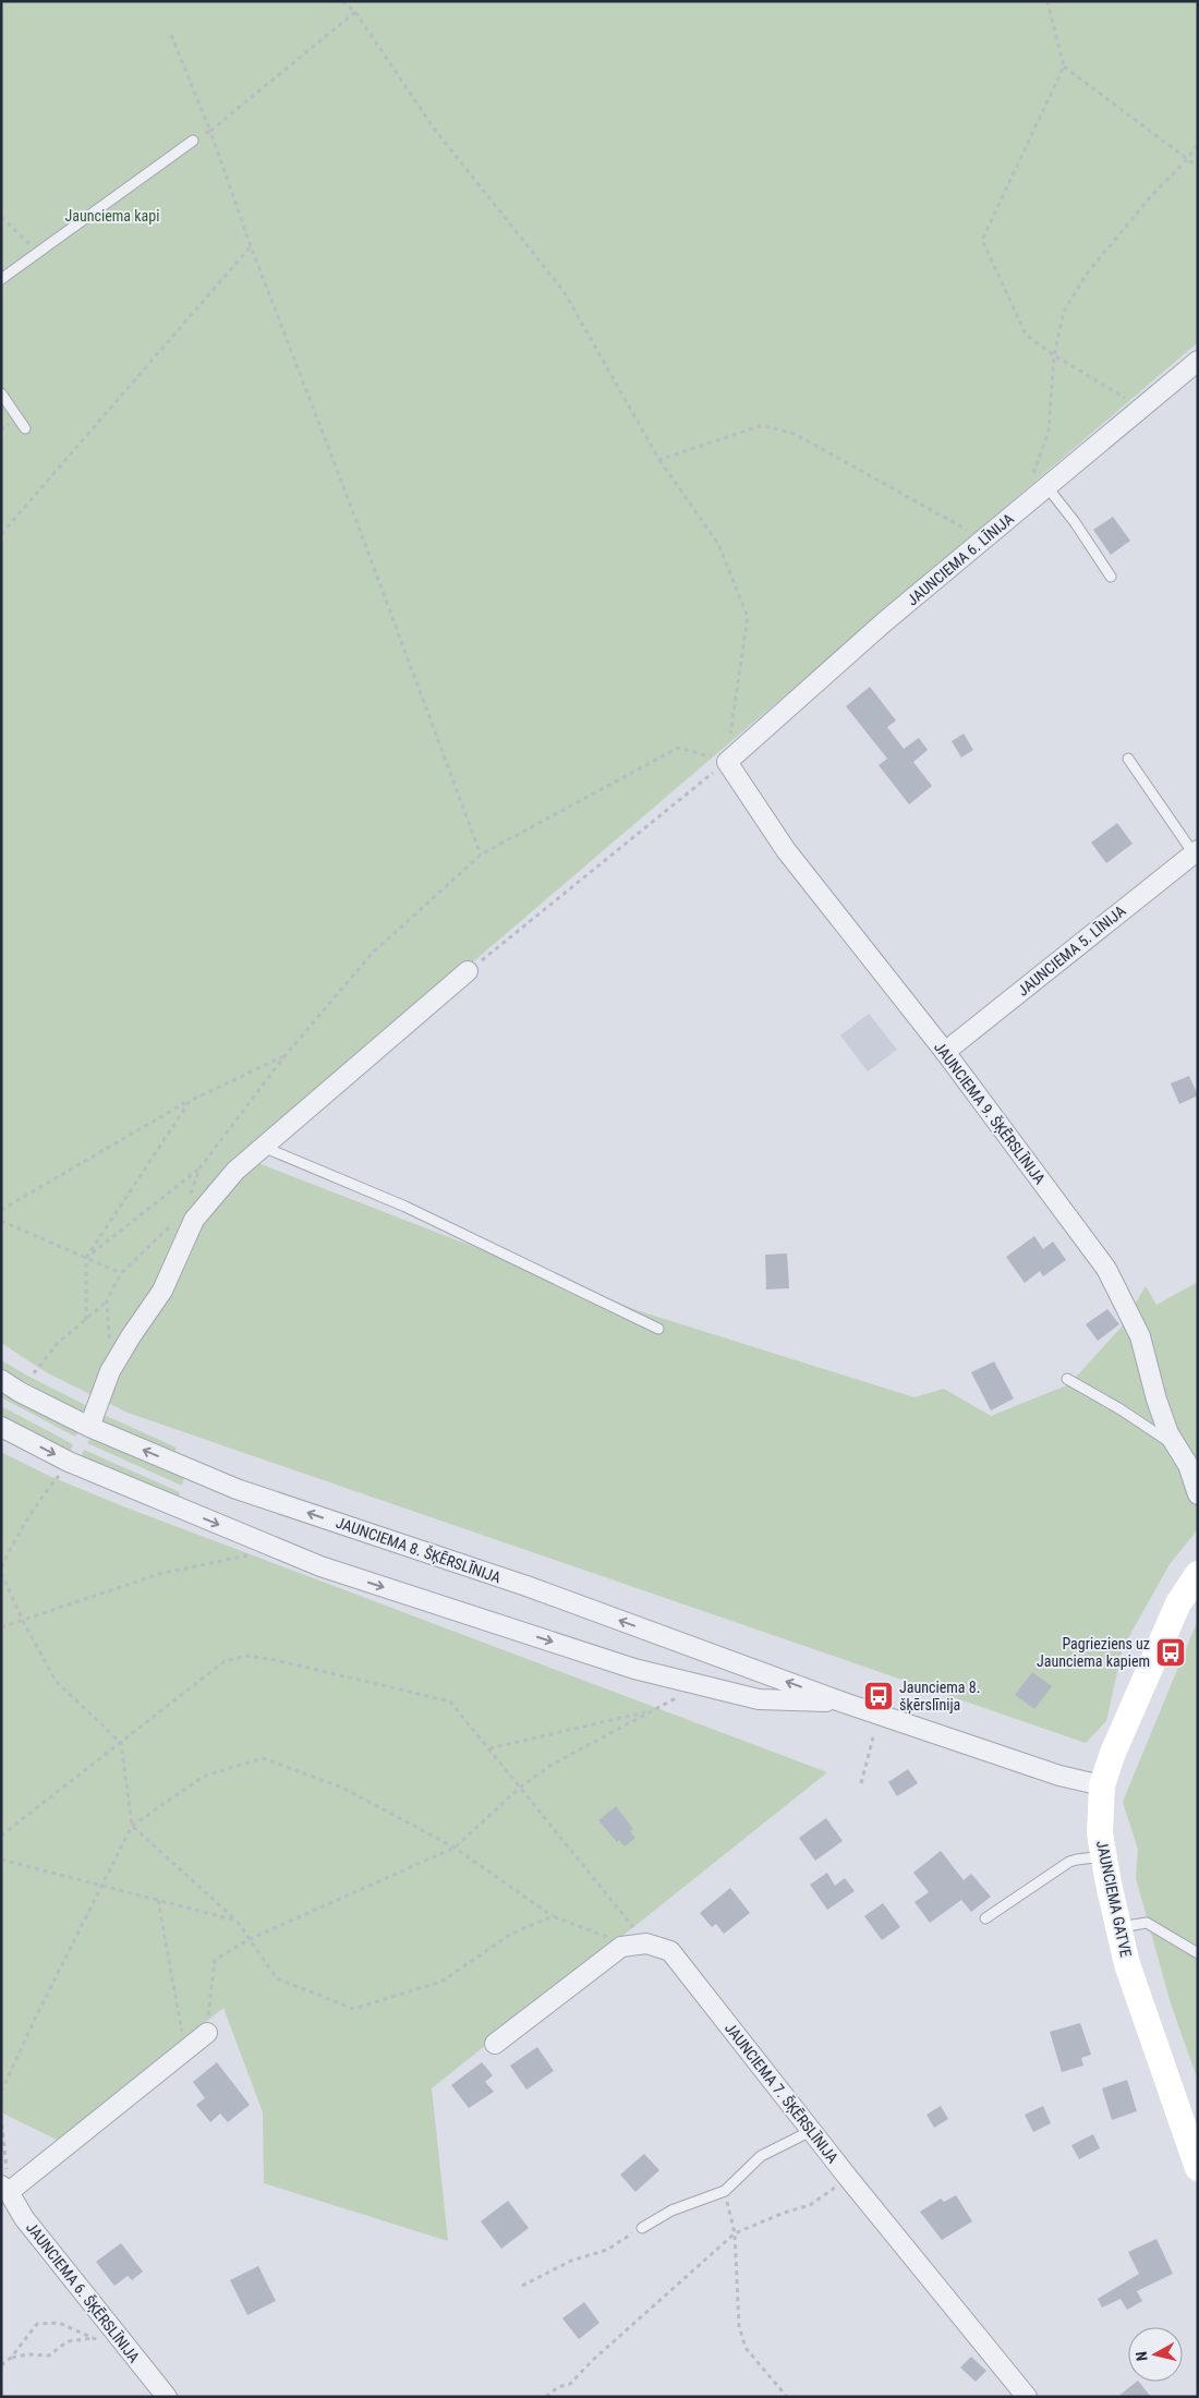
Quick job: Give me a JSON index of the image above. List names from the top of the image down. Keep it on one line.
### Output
{"streets":{"main road":["JAUNCIEMA GATVE"],"street":["JAUNCIEMA 6. LĪNIJA","JAUNCIEMA 5. LĪNIJA","JAUNCIEMA 9. ŠĶĒRSLĪNIJA","JAUNCIEMA 8. ŠĶĒRSLĪNIJA","JAUNCIEMA 7. ŠĶĒRSLĪNIJA","JAUNCIEMA 6. ŠĶĒRSLĪNIJA"]},"crossings":[["JAUNCIEMA 6. LĪNIJA","JAUNCIEMA 9. ŠĶĒRSLĪNIJA"],["JAUNCIEMA 5. LĪNIJA","JAUNCIEMA 9. ŠĶĒRSLĪNIJA"],["JAUNCIEMA 8. ŠĶĒRSLĪNIJA","JAUNCIEMA GATVE"]],"parks":["Jaunciema kapi"],"places":{"bus stop":["Pagrieziens uz Jaunciema kapiem","Jaunciema 8. šķērslīnija"]},"north":"left"}
